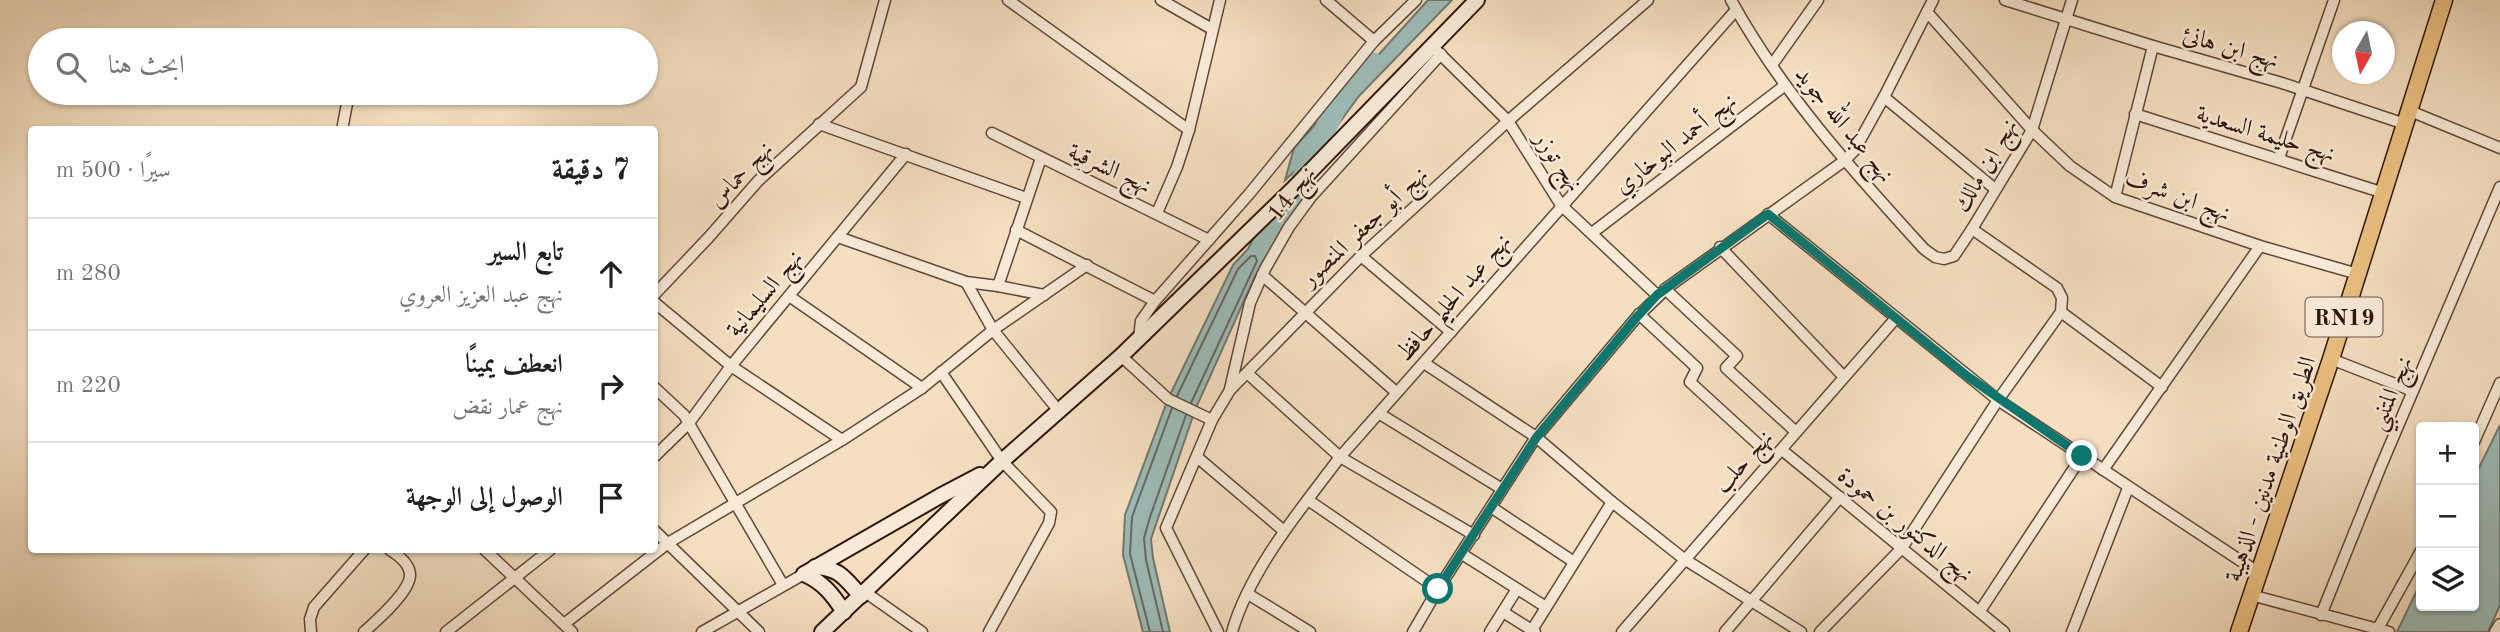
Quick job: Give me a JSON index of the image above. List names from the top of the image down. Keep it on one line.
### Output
{"streets":{"main road":["RN19","الطريق الوطنية مدنين - الذهيبة"],"street":["نهج ابن هانئ","نهج عبد الله جويد","نهج حليمة السعدية","نهج أحمد البوخاري","نهج توزر","نهج ابن مالك","نهج الشرقية","نهج حماس","نهج 14","نهج ابن شرف","نهج أبو جعفر المنصور","نهج السليمانية","نهج عبد الحليم حافظ","نهج المتنبي","نهج حلب","نهج الدكتور بن حمودة"]},"crossings":[["نهج ابن هانئ","نهج ابن مالك"],["نهج ابن هانئ","الطريق الوطنية مدنين - الذهيبة"],["نهج عبد الله جويد","نهج أحمد البوخاري"],["نهج عبد الله جويد","نهج ابن مالك"],["نهج عبد الله جويد","نهج عبد الحليم حافظ"],["نهج حليمة السعدية","الطريق الوطنية مدنين - الذهيبة"],["نهج أحمد البوخاري","نهج توزر"],["نهج توزر","نهج 14"],["نهج توزر","نهج أبو جعفر المنصور"],["نهج توزر","نهج عبد الحليم حافظ"],["نهج توزر","نهج حلب"],["نهج ابن مالك","نهج ابن شرف"],["نهج 14","نهج أبو جعفر المنصور"],["نهج ابن شرف","الطريق الوطنية مدنين - الذهيبة"],["نهج حلب","نهج الدكتور بن حمودة"]],"north":"bottom","page":{"search":"ابحث هنا","heading":["7 دقيقة","سيرًا · 500 m"],"list":[["تابع السير","نهج عبد العزيز العروي","280 m"],["انعطف يمينًا","نهج عمار نقض","220 m"],"الوصول إلى الوجهة"],"map_buttons":["+","−"]}}
